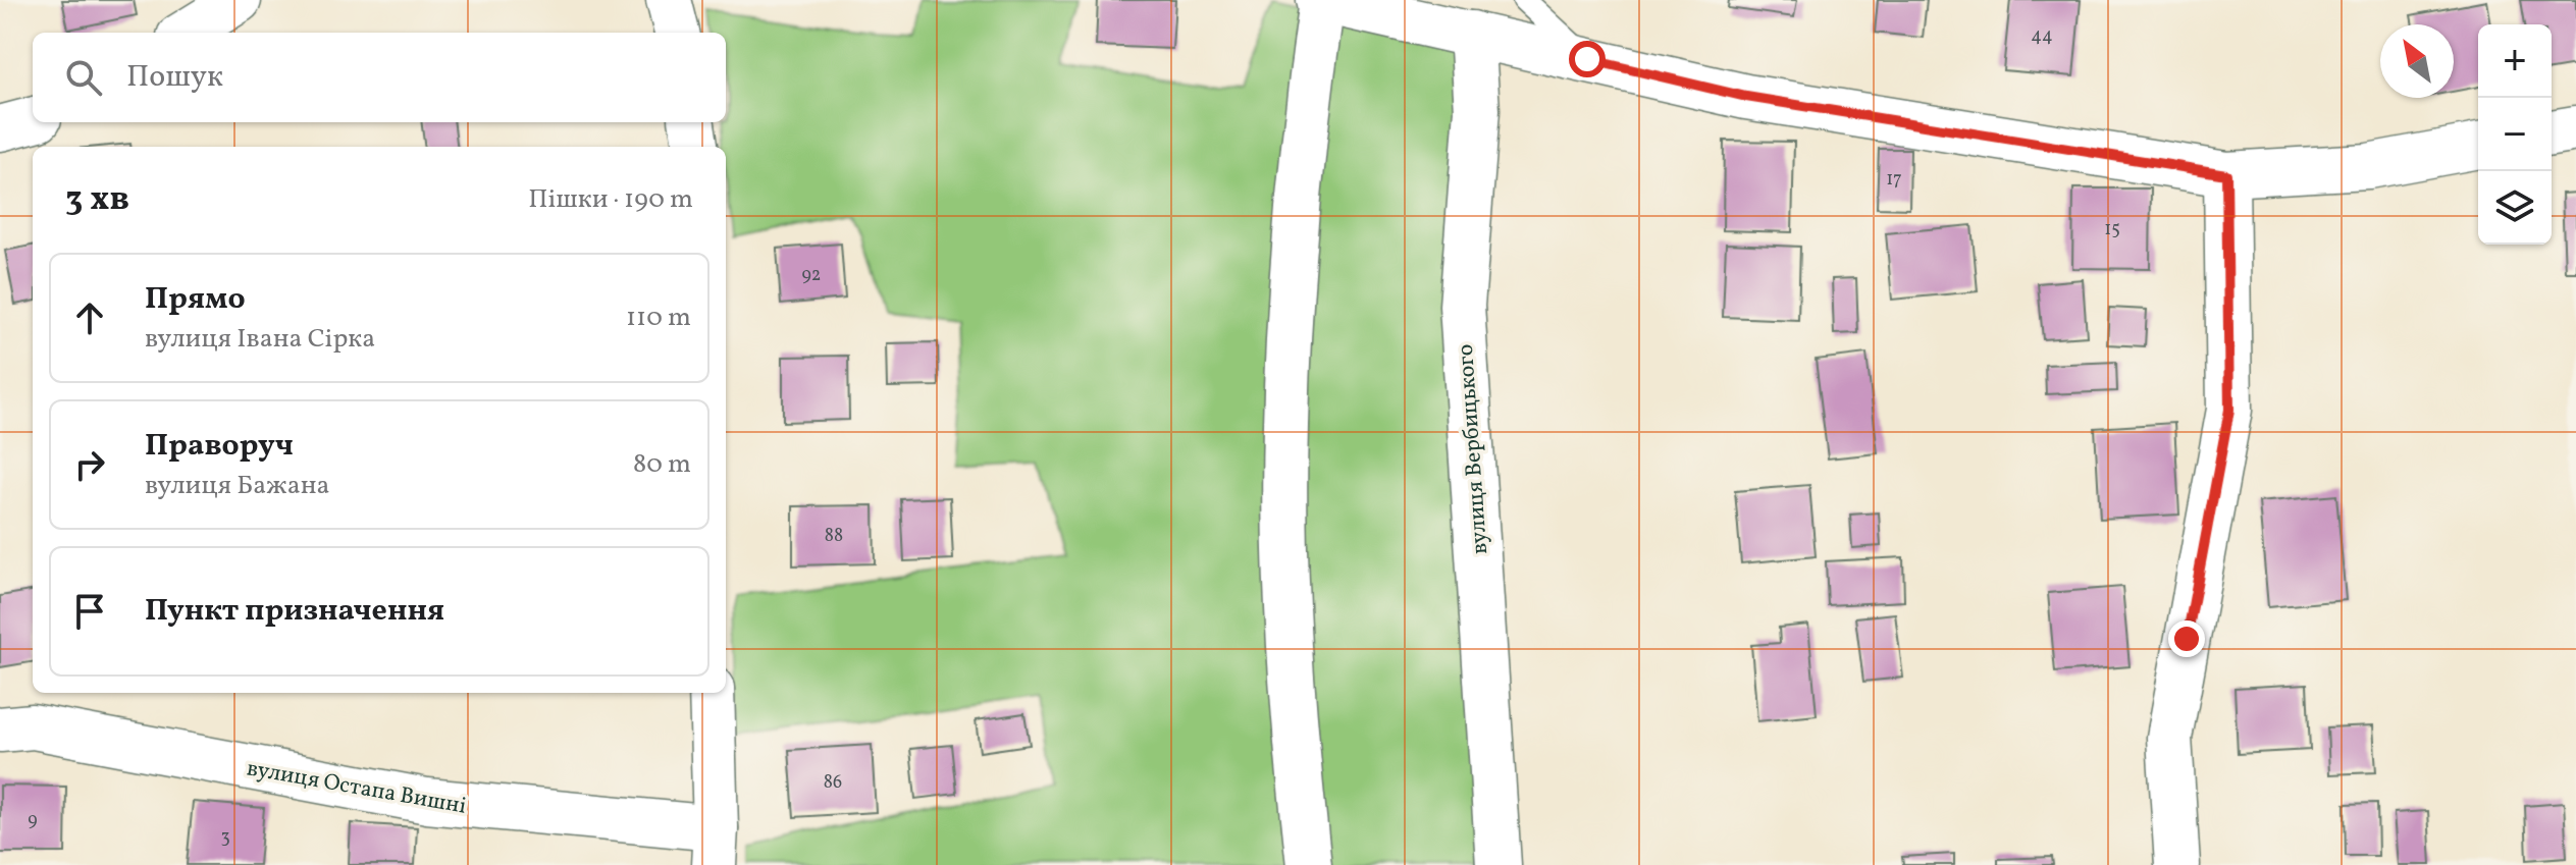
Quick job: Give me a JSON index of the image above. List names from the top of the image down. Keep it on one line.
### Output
{"streets":{"street":["вулиця Вербицького","вулиця Остапа Вишні"]},"house_numbers":["44","17","15","92","88","86","9","3"],"north":"top left","page":{"map_buttons":["+","−"],"search":"Пошук","heading":["3 хв","Пішки · 190 m"],"list":[["Прямо","вулиця Івана Сірка","110 m"],["Праворуч","вулиця Бажана","80 m"],"Пункт призначення"]}}
